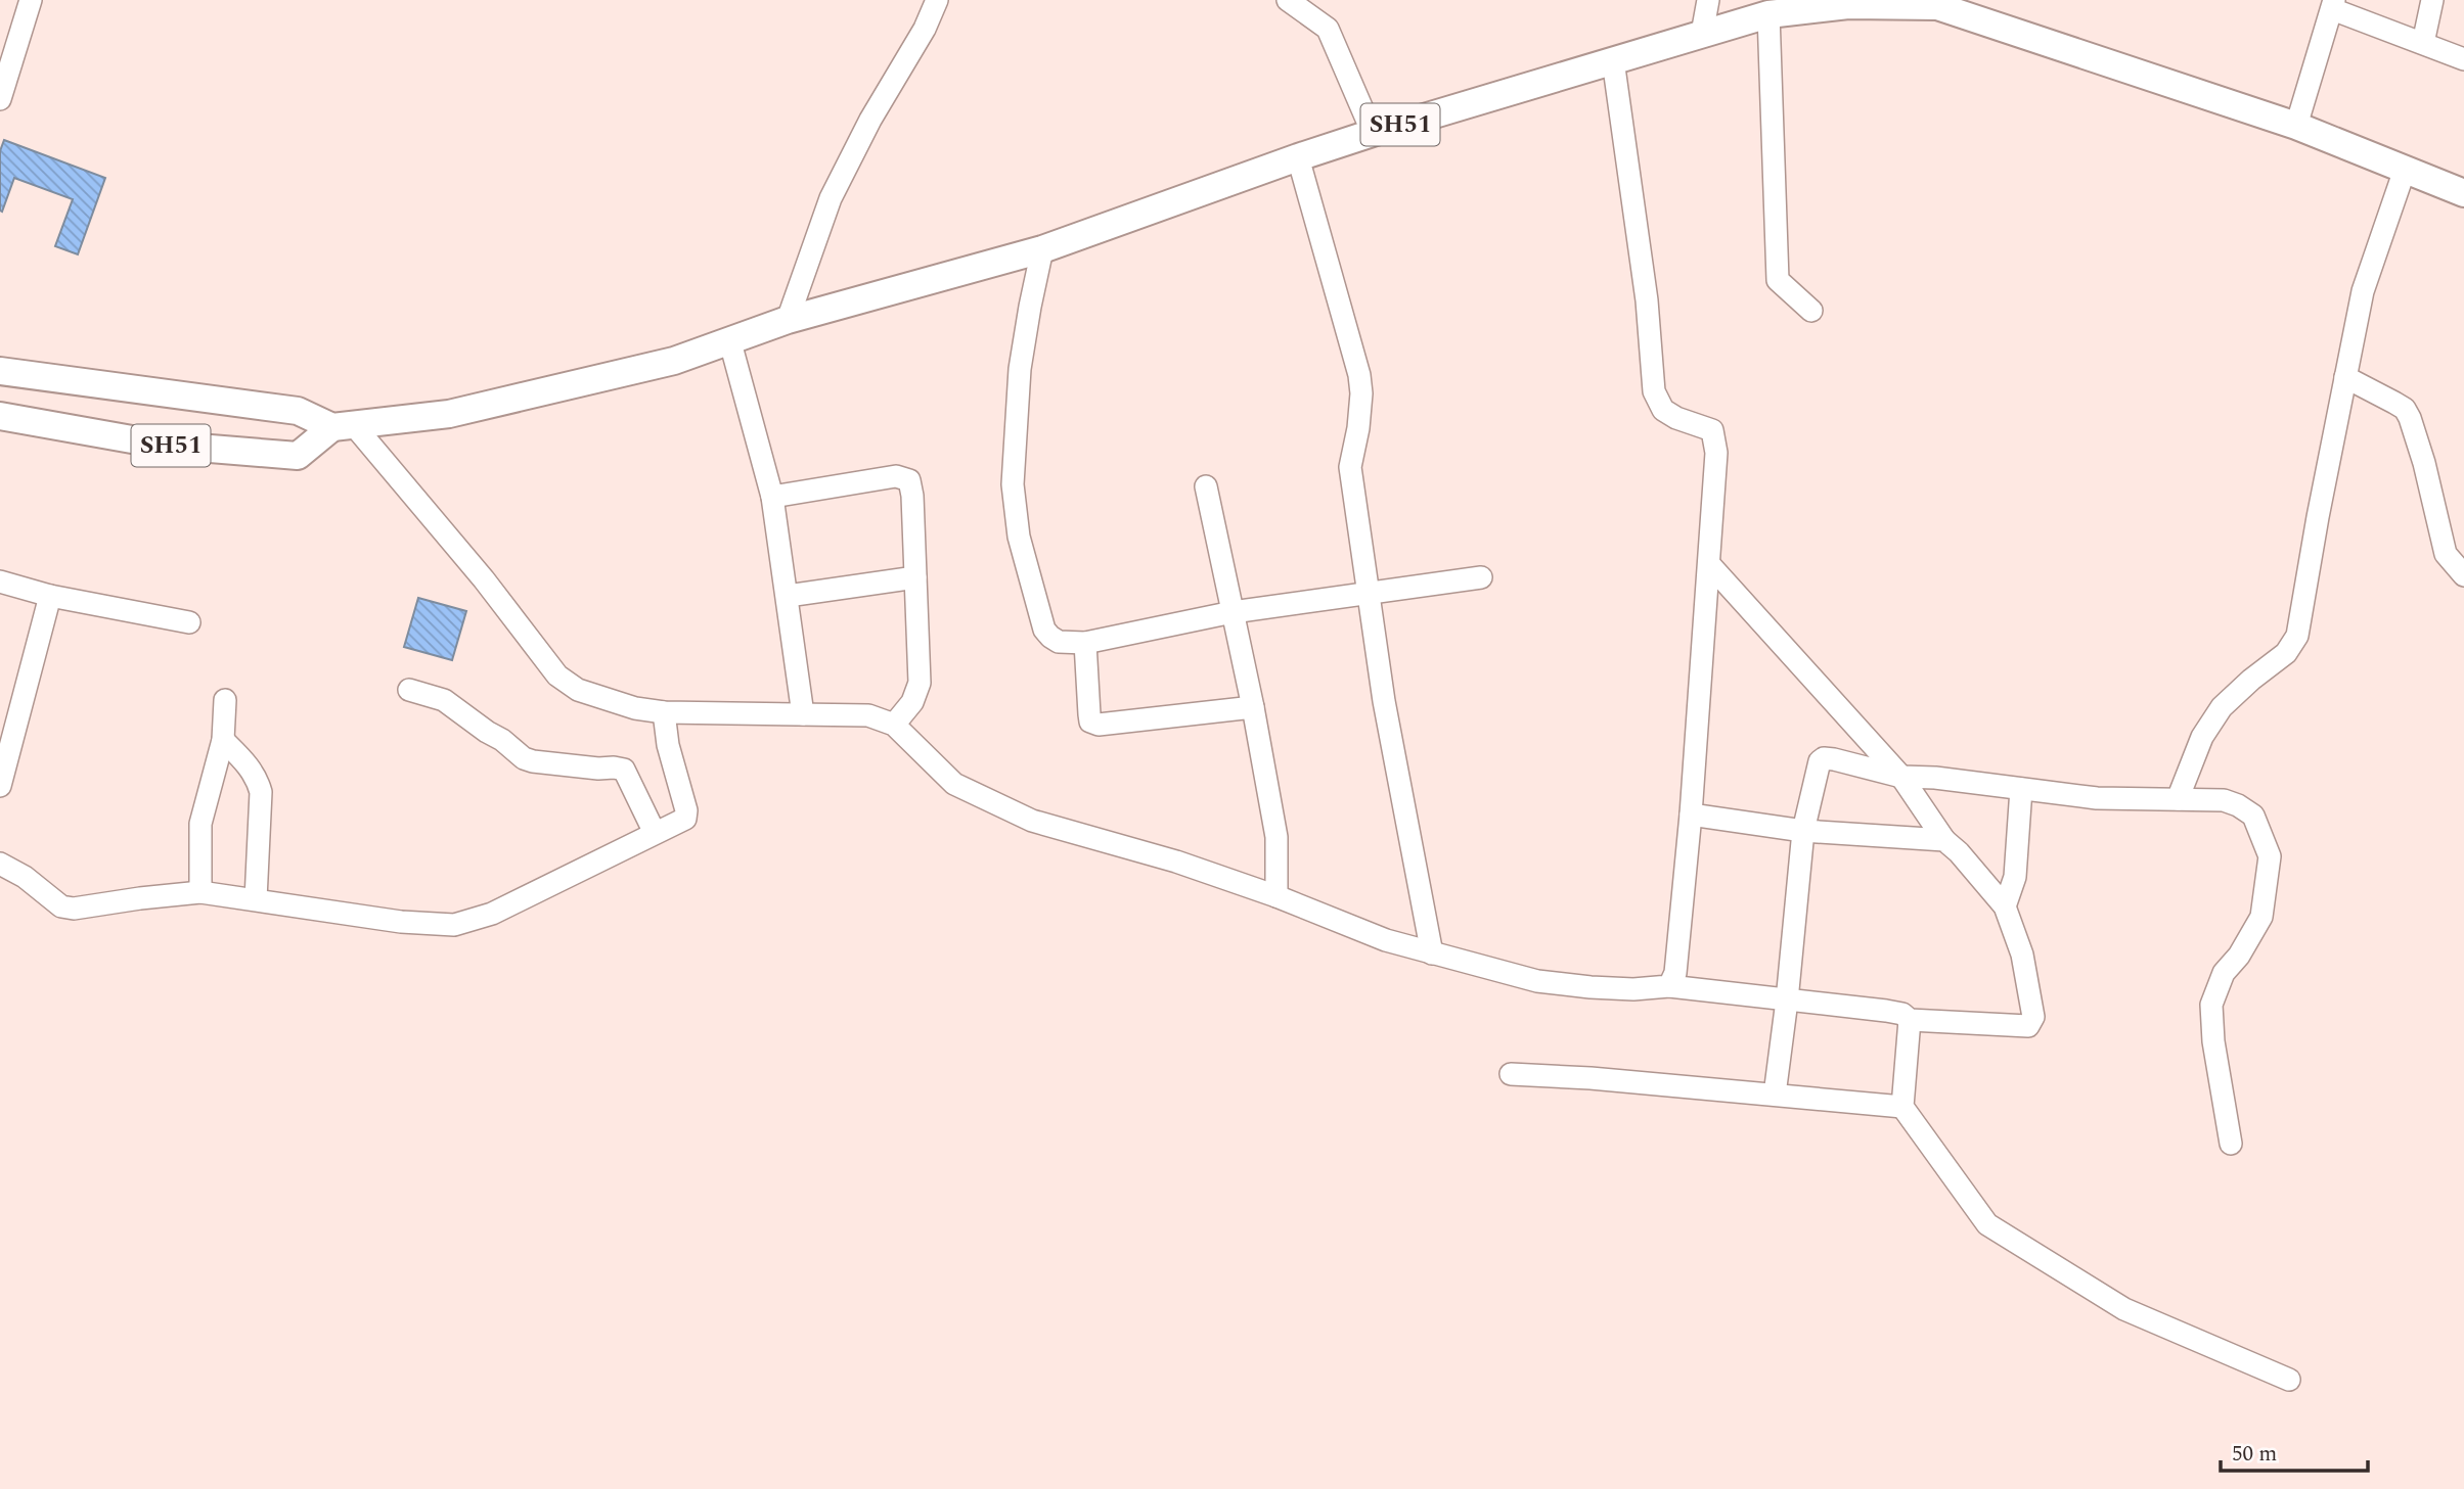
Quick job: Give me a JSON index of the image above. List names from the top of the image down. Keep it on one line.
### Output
{"streets":{"main road":["SH51"]},"scale_bar":"50 m"}
